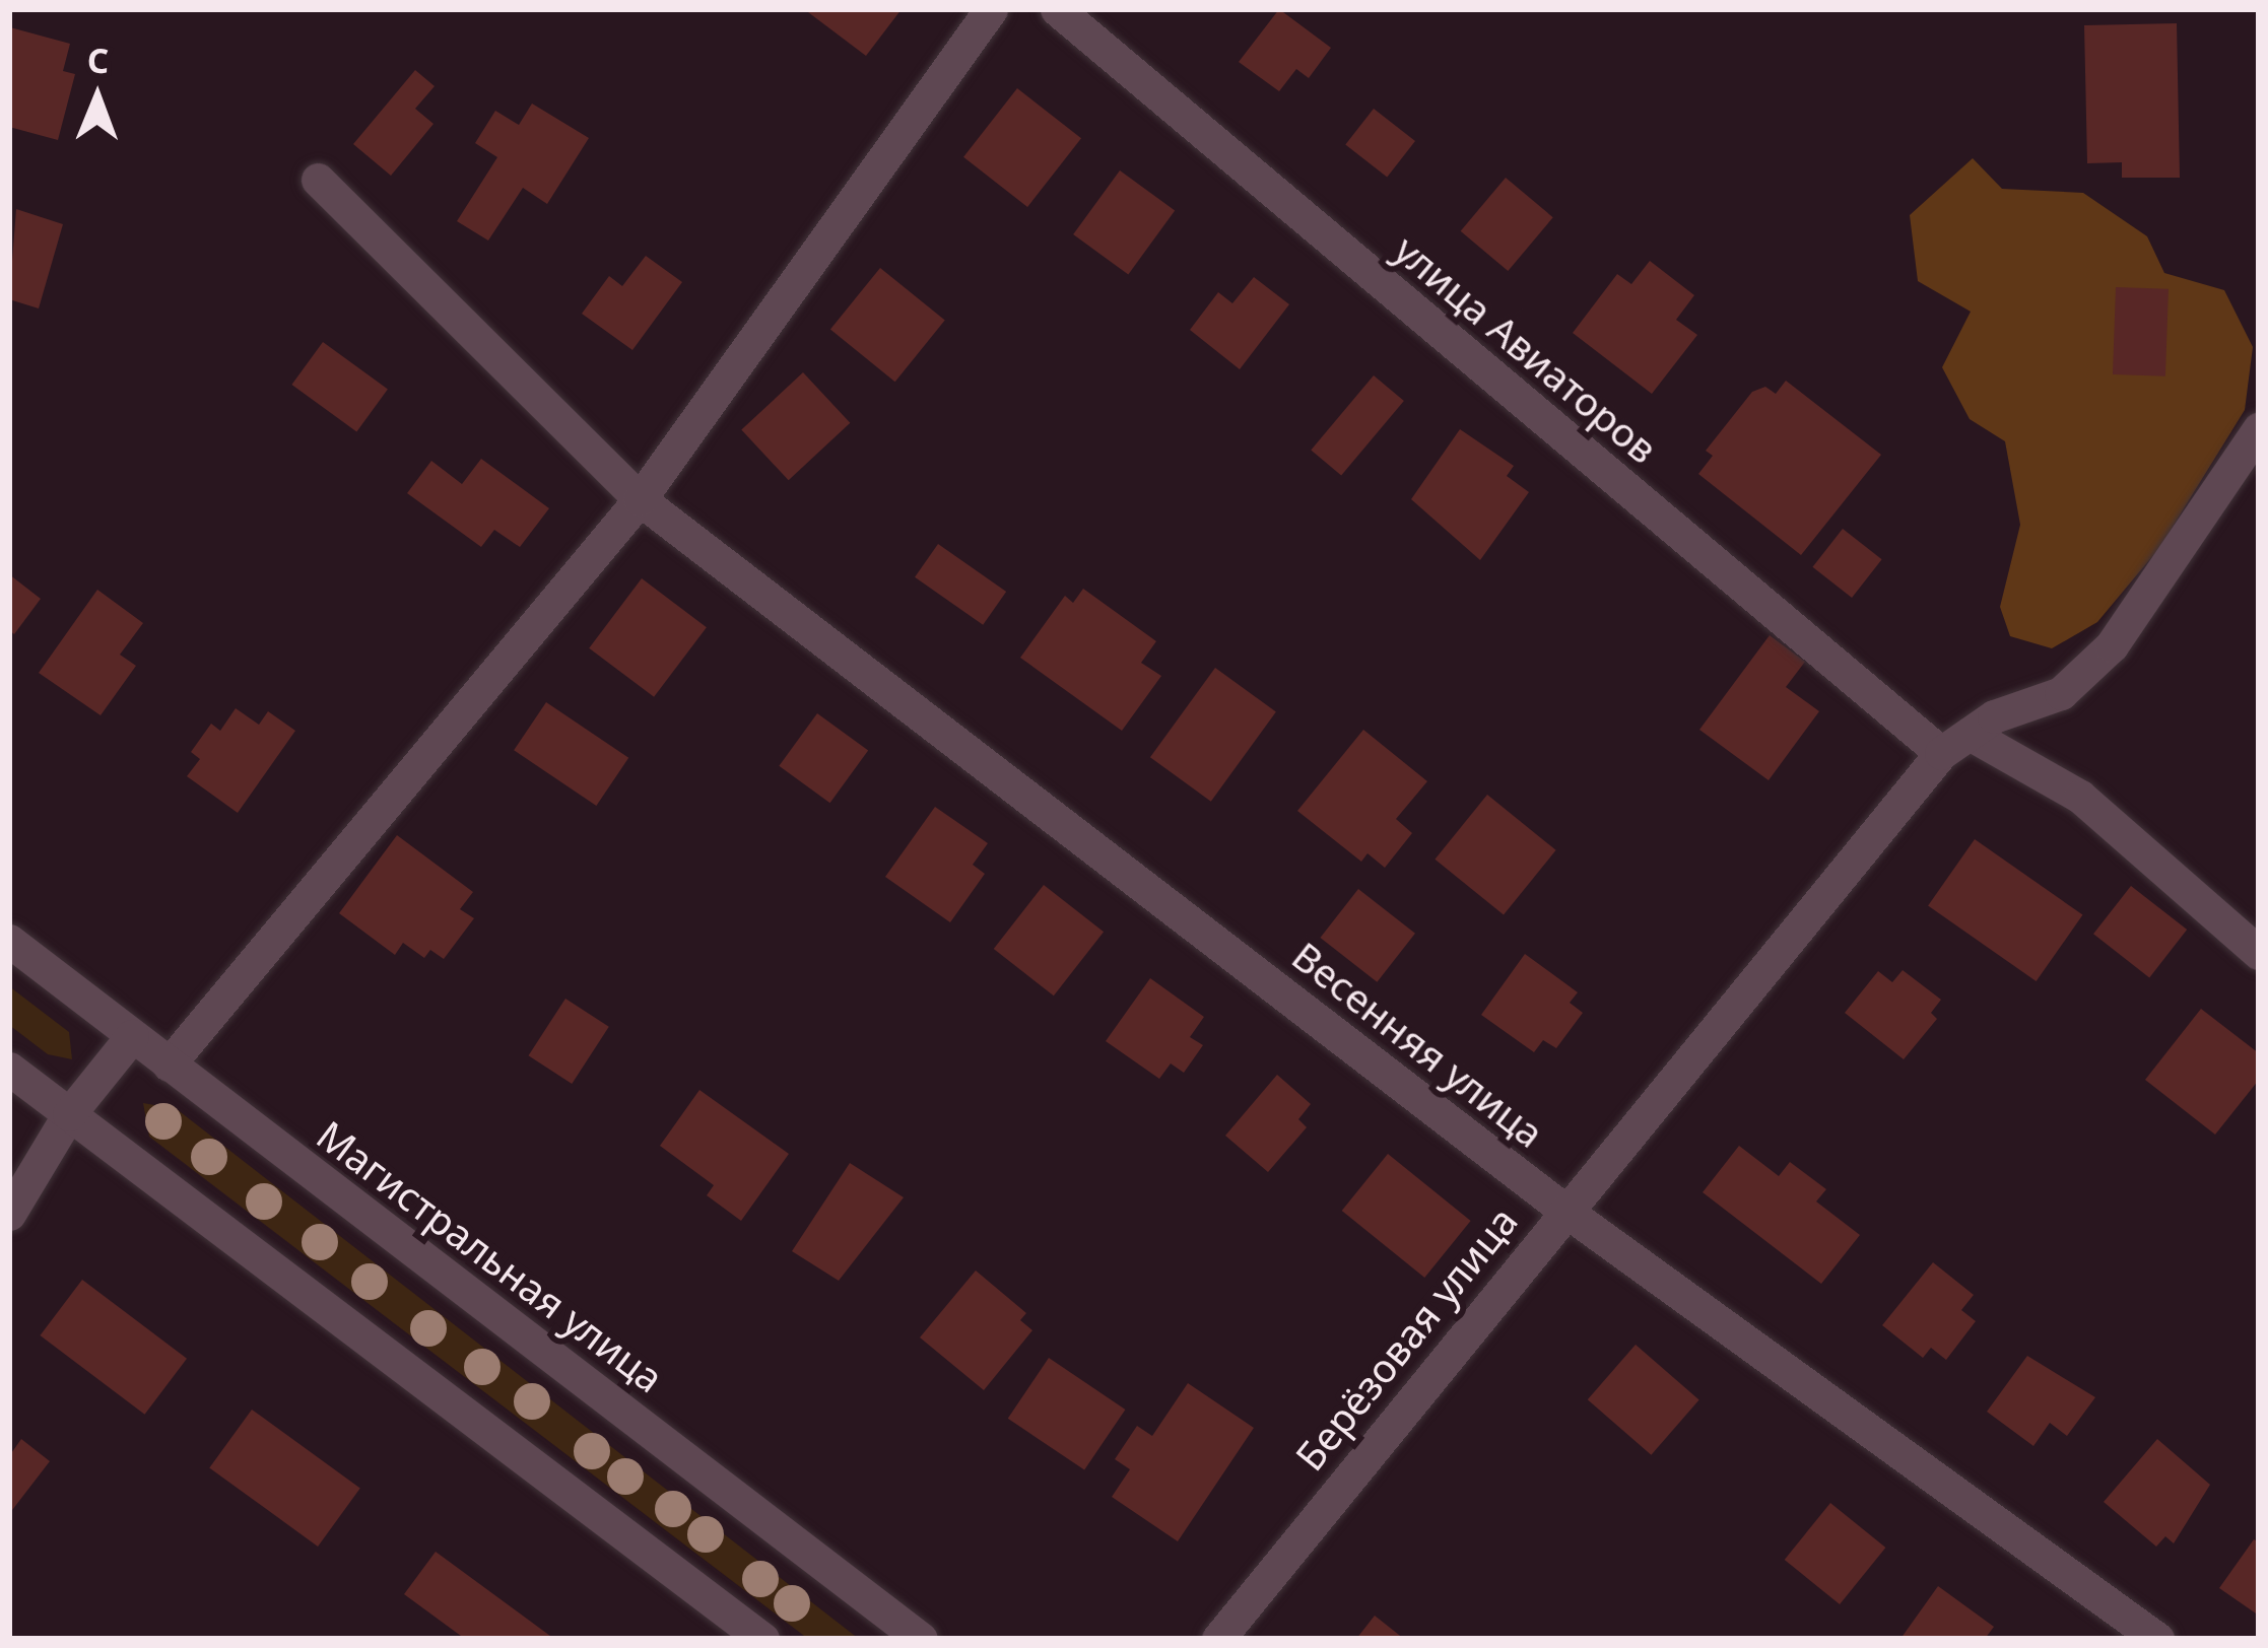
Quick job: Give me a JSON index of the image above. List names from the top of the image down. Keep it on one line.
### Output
{"streets":{"street":["улица Авиаторов","Весенняя улица","Магистральная улица","Берёзовая улица"]},"crossings":[["улица Авиаторов","Берёзовая улица"],["Весенняя улица","Берёзовая улица"]],"north":"top"}
